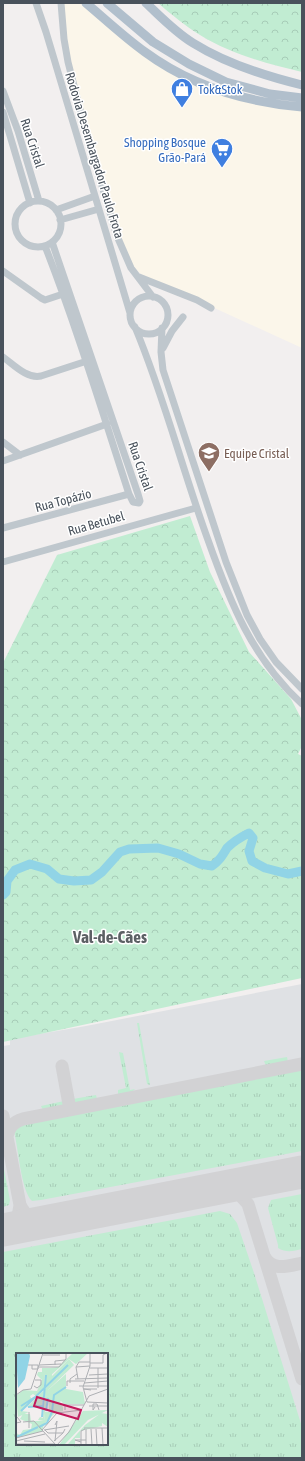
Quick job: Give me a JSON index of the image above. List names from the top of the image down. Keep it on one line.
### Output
{"streets":{"street":["Rua Cristal","Rodovia Desembargador Paulo Frota","Rua Topázio","Rua Betubel"]},"crossings":[["Rua Cristal","Rua Topázio"]],"districts":["Val-de-Cães"],"places":{"shop":["Tok&Stok"],"supermarket":["Shopping Bosque Grão-Pará"],"school or university":["Equipe Cristal"]}}
